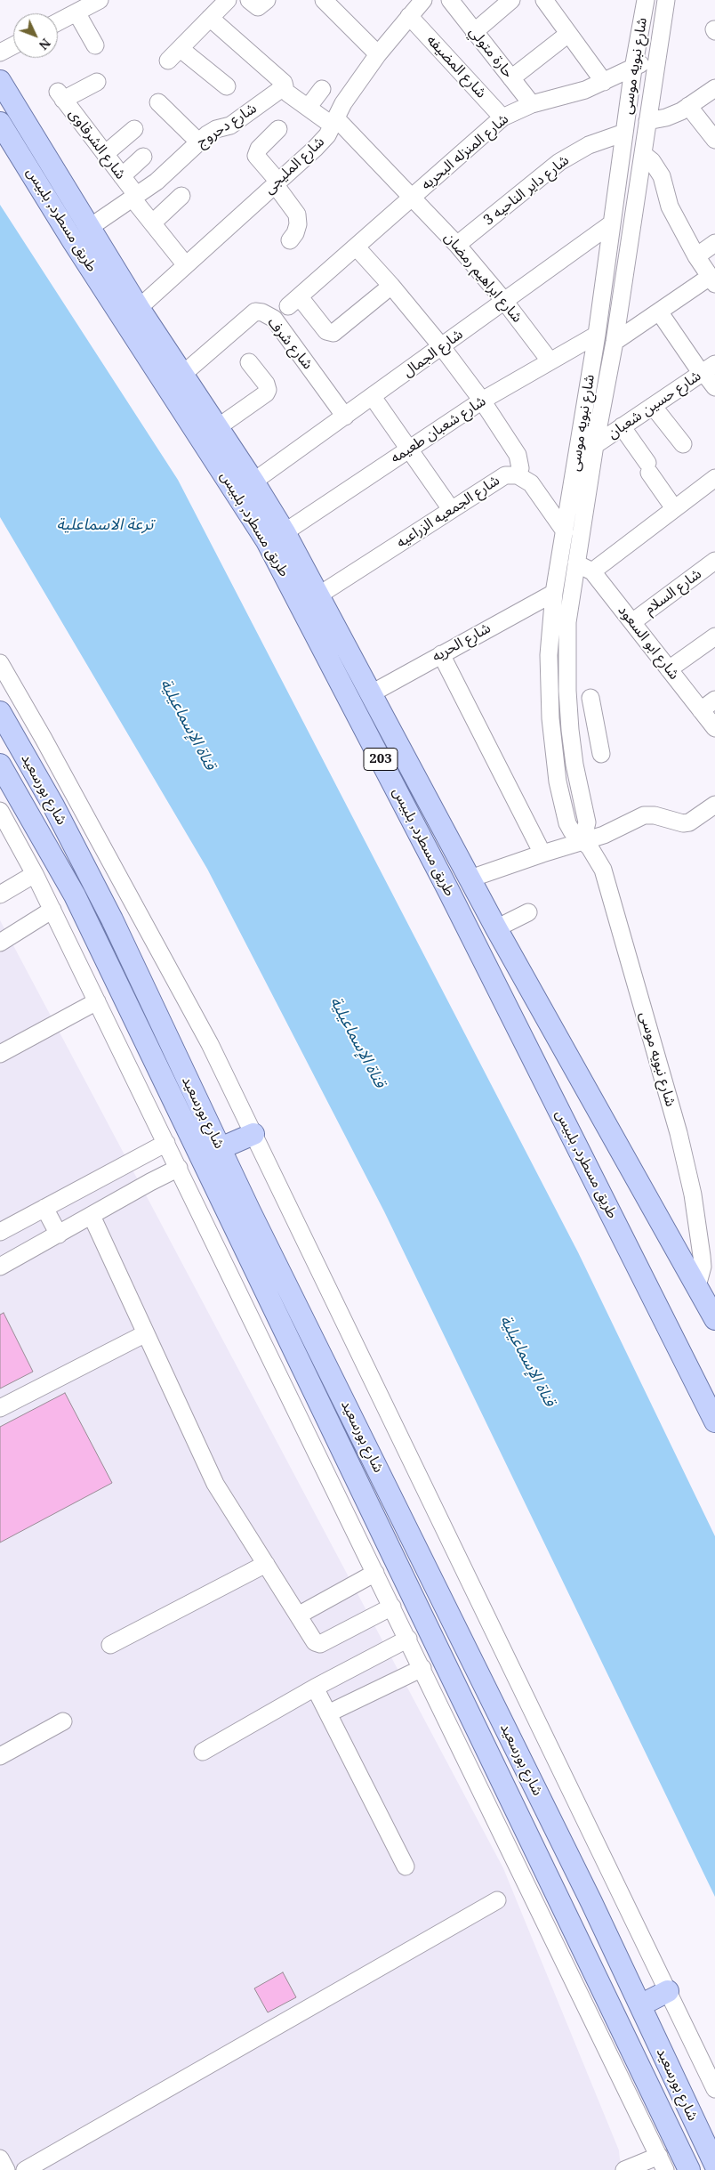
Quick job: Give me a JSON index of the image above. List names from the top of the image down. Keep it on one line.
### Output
{"streets":{"main road":["طريق مسطرد, بلبيس","203","شارع بورسعيد"],"street":["حارة متولي","شارع نبويه موسى","شارع المضيفه","شارع دحروج","شارع الشرقاوى","شارع المنزله البحريه","شارع المليجى","شارع داير الناحيه 3","شارع ابراهيم رمضان","شارع شرف","شارع الجمال","شارع حسين شعبان","شارع شعبان طعيمه","شارع الجمعيه الزراعيه","شارع السلام","شارع الحريه","شارع ابو السعود"]},"crossings":[["حارة متولي","شارع المنزله البحريه"],["شارع نبويه موسى","شارع المنزله البحريه"],["شارع نبويه موسى","شارع داير الناحيه 3"],["شارع نبويه موسى","طريق مسطرد, بلبيس"],["شارع نبويه موسى","شارع الجمال"],["شارع نبويه موسى","شارع حسين شعبان"],["شارع نبويه موسى","شارع شعبان طعيمه"],["شارع نبويه موسى","شارع الجمعيه الزراعيه"],["شارع نبويه موسى","شارع الحريه"],["شارع نبويه موسى","شارع ابو السعود"],["شارع المضيفه","شارع المنزله البحريه"],["شارع المضيفه","شارع المليجى"],["شارع دحروج","شارع الشرقاوى"],["شارع دحروج","طريق مسطرد, بلبيس"],["شارع الشرقاوى","شارع المليجى"],["شارع المنزله البحريه","شارع ابراهيم رمضان"],["شارع المليجى","طريق مسطرد, بلبيس"],["شارع المليجى","شارع ابراهيم رمضان"],["شارع داير الناحيه 3","شارع ابراهيم رمضان"],["طريق مسطرد, بلبيس","شارع شرف"],["طريق مسطرد, بلبيس","شارع الجمال"],["طريق مسطرد, بلبيس","شارع شعبان طعيمه"],["طريق مسطرد, بلبيس","شارع الجمعيه الزراعيه"],["طريق مسطرد, بلبيس","شارع الحريه"],["شارع ابراهيم رمضان","شارع الجمال"],["شارع ابراهيم رمضان","شارع شعبان طعيمه"],["شارع شرف","شارع الجمال"],["شارع السلام","شارع ابو السعود"]],"water":["ترعة الاسماعلية","قناة الإسماعيلية"],"north":"bottom right"}
